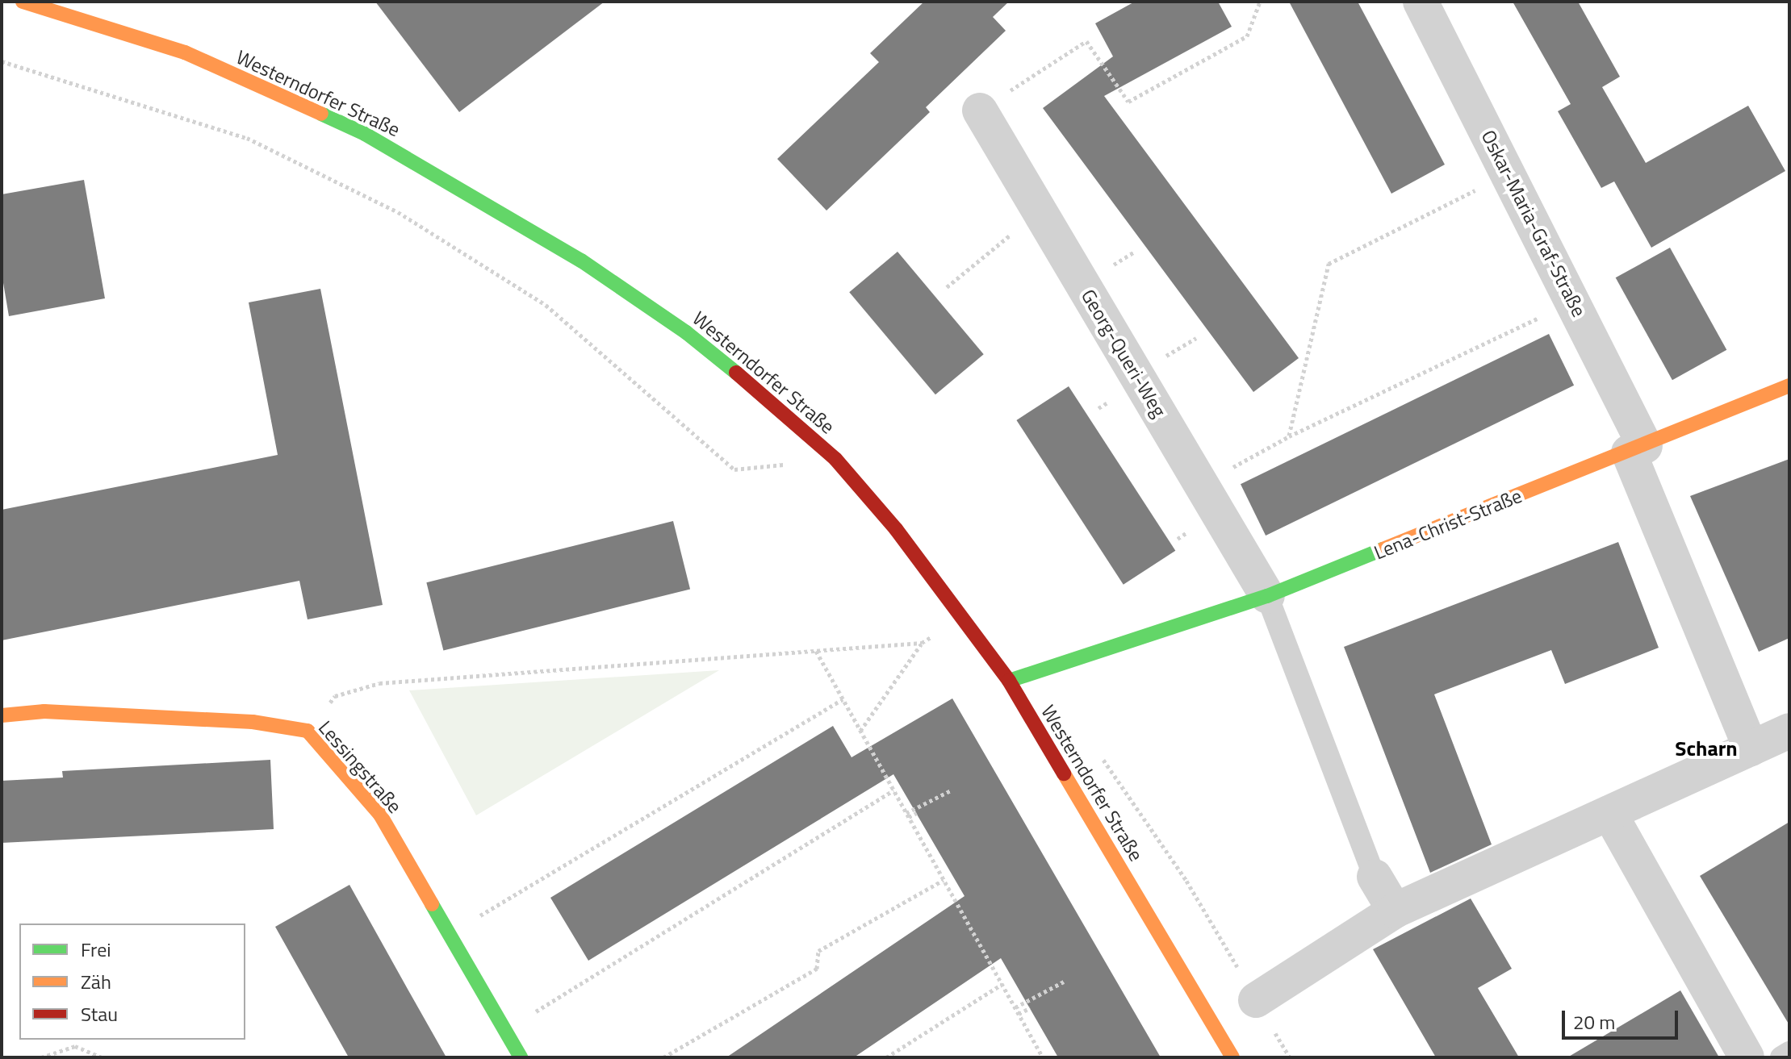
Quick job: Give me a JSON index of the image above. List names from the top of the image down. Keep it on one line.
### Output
{"streets":{"main road":["Westerndorfer Straße","Lena-Christ-Straße","Lessingstraße"],"street":["Oskar-Maria-Graf-Straße","Georg-Queri-Weg"]},"crossings":[["Westerndorfer Straße","Lena-Christ-Straße"],["Oskar-Maria-Graf-Straße","Lena-Christ-Straße"],["Georg-Queri-Weg","Lena-Christ-Straße"]],"districts":["Scharn"],"legend":["Frei","Zäh","Stau"],"scale_bar":"20 m"}
